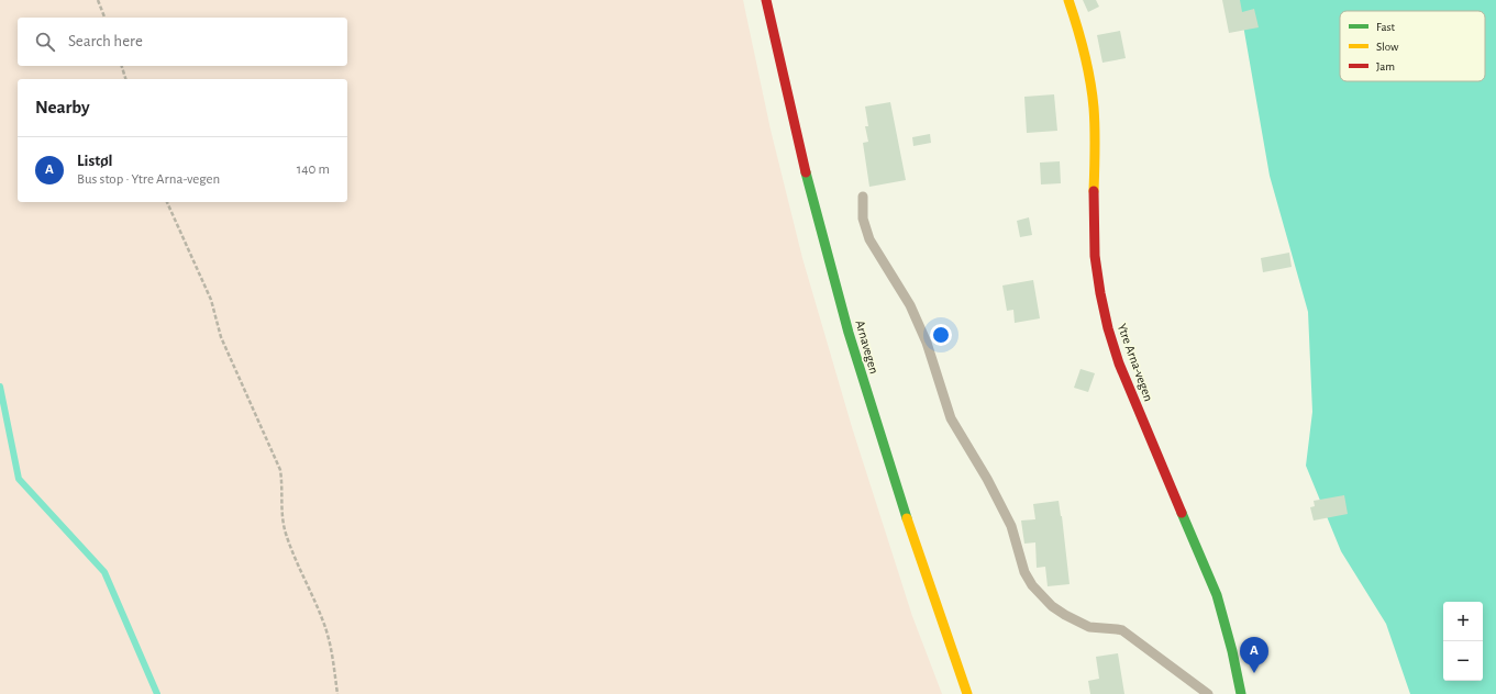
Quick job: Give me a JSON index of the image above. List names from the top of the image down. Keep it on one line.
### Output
{"streets":{"main road":["Arnavegen","Ytre Arna-vegen"]},"legend":["Fast","Slow","Jam"],"page":{"search":"Search here","heading":"Nearby","list":[{"mark":"A","name":"Listøl","note":"Bus stop · Ytre Arna-vegen","value":"140 m"}],"map_buttons":["+","−"],"pins":"A"}}
